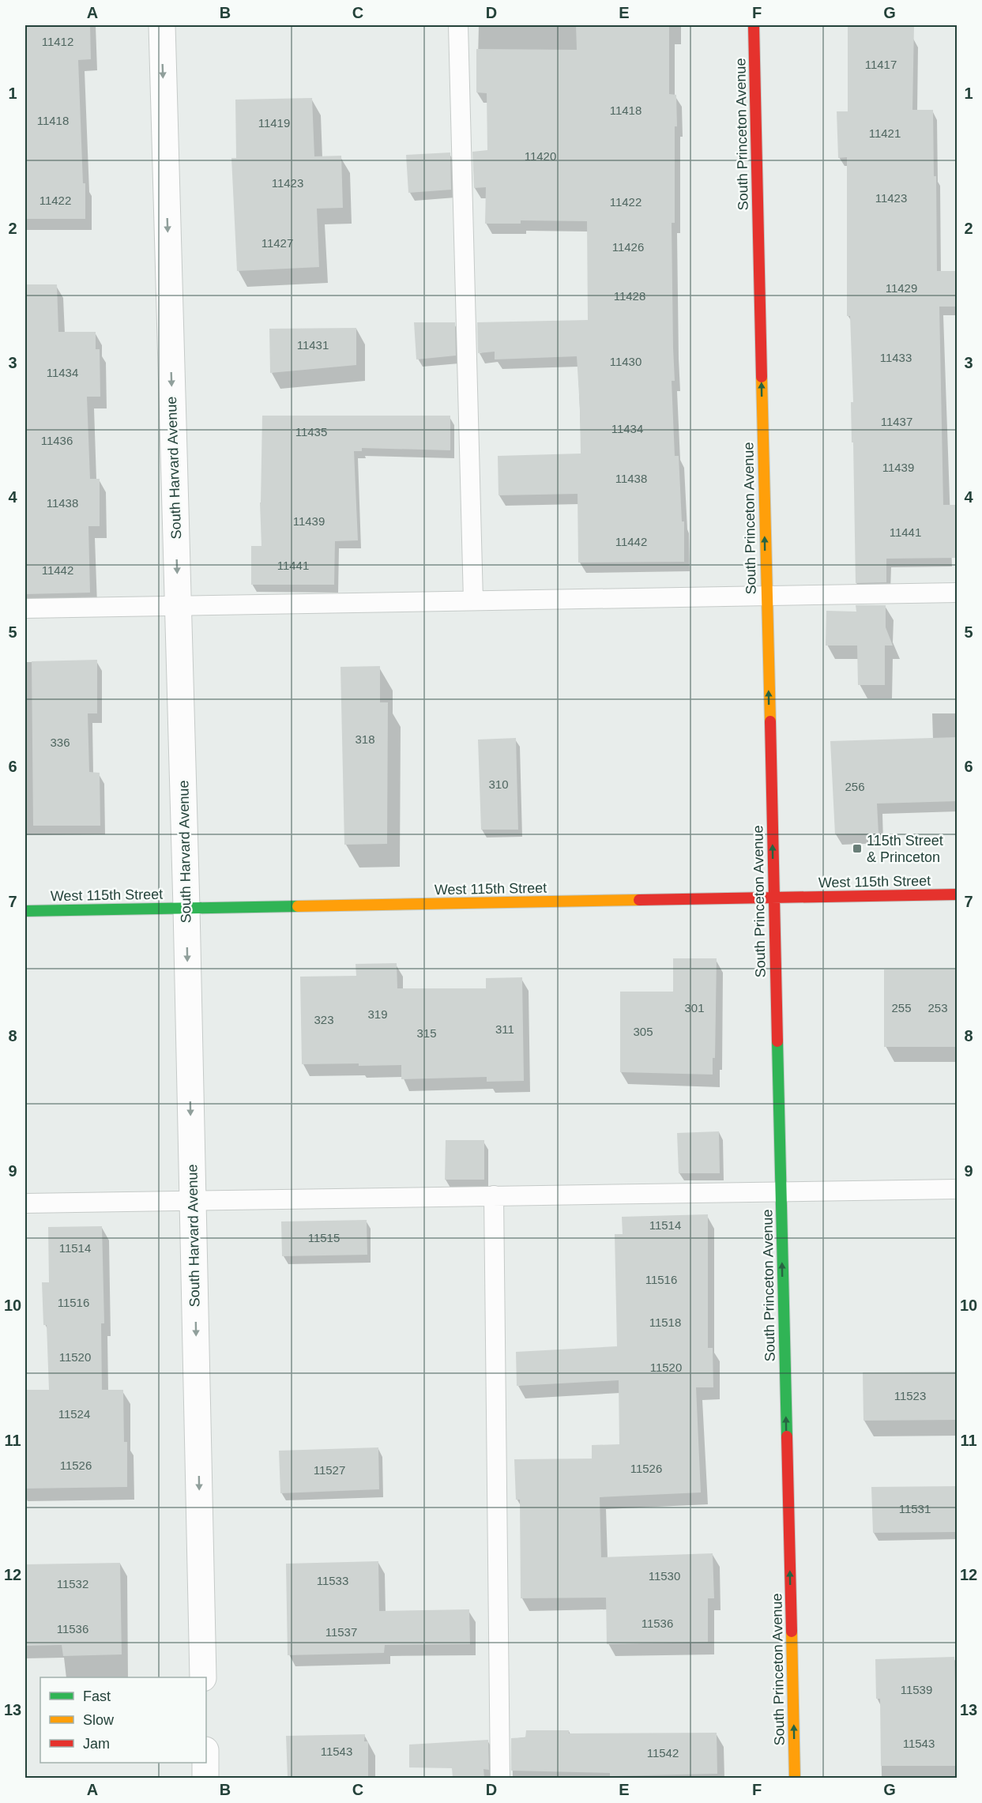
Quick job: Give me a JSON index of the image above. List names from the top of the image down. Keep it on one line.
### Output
{"streets":{"street":["South Princeton Avenue","South Harvard Avenue","West 115th Street"]},"crossings":[["South Princeton Avenue","West 115th Street"],["South Harvard Avenue","West 115th Street"]],"one_way":["South Princeton Avenue","South Harvard Avenue"],"places":{"transit":["115th Street & Princeton"]},"house_numbers":["11412","11417","11418","11418","11419","11421","11420","11423","11423","11422","11422","11427","11426","11429","11428","11431","11433","11430","11434","11437","11434","11435","11436","11439","11438","11438","11439","11441","11442","11441","11442","318","336","310","256","301","255","253","319","323","311","305","315","11514","11515","11514","11516","11516","11518","11520","11520","11523","11524","11526","11526","11527","11531","11530","11533","11532","11536","11536","11537","11539","11543","11543","11542"],"legend":["Fast","Slow","Jam"],"grid":{"columns":["A","B","C","D","E","F","G"],"rows":["1","2","3","4","5","6","7","8","9","10","11","12","13"]}}
